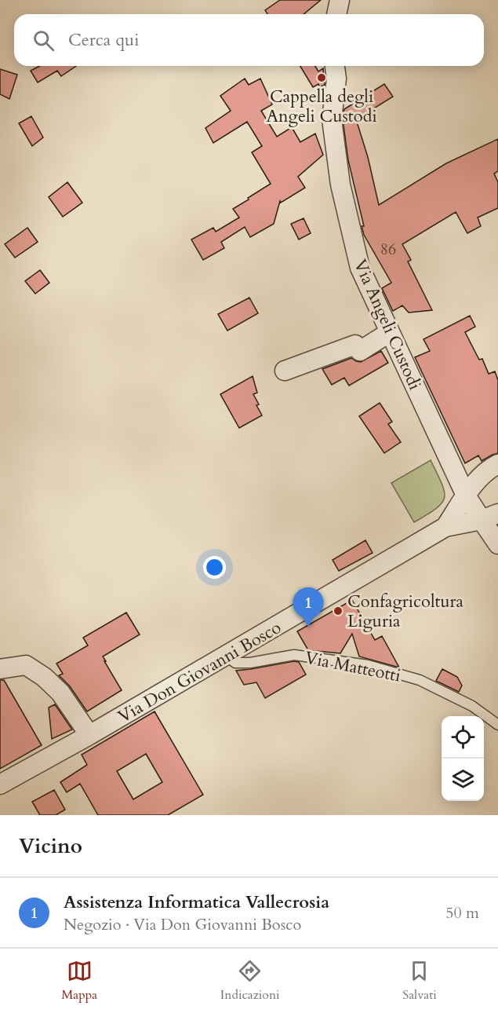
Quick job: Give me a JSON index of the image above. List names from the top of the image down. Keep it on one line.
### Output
{"streets":{"street":["Via Angeli Custodi","Via Don Giovanni Bosco"],"lane":["Via Matteotti"]},"crossings":[["Via Angeli Custodi","Via Don Giovanni Bosco"],["Via Matteotti","Via Don Giovanni Bosco"]],"places":["Cappella degli Angeli Custodi","Confagricoltura Liguria"],"house_numbers":["86"],"page":{"search":"Cerca qui","pins":"1","heading":"Vicino","list":[{"mark":"1","name":"Assistenza Informatica Vallecrosia","note":"Negozio · Via Don Giovanni Bosco","value":"50 m"}],"nav":["Mappa","Indicazioni","Salvati"]}}
